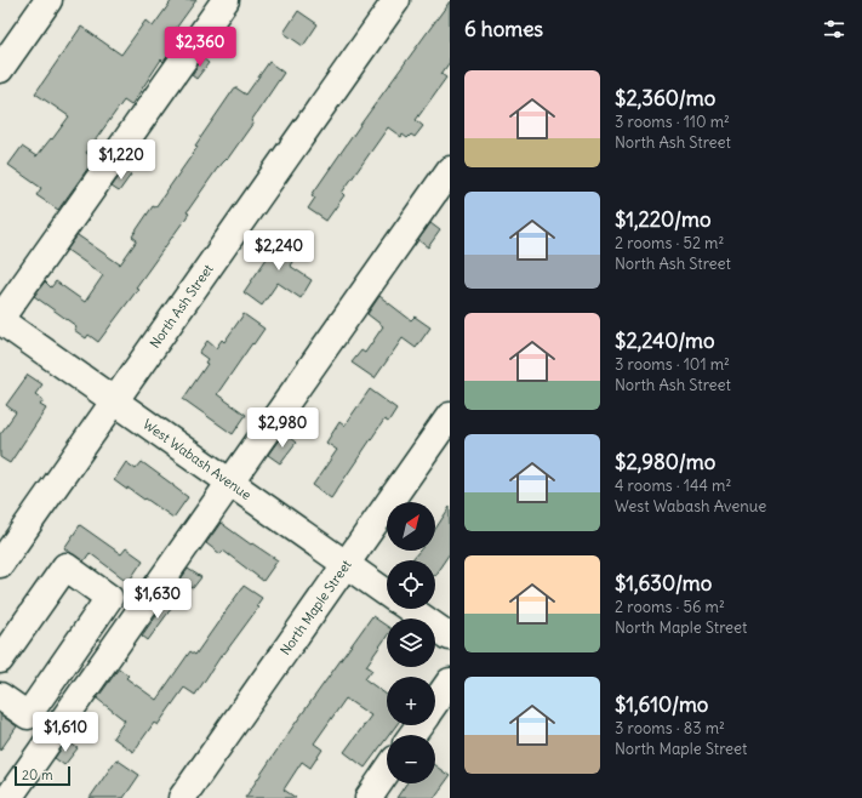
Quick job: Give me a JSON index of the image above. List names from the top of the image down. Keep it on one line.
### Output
{"streets":{"main road":["North Ash Street","West Wabash Avenue","North Maple Street"]},"crossings":[["North Ash Street","West Wabash Avenue"],["West Wabash Avenue","North Maple Street"]],"scale_bar":"20 m","north":"top right","page":{"heading":"6 homes","price":["$2,360","$1,220","$2,240","$2,980","$1,630","$1,610"],"list":[{"name":"$2,360/mo","note":"3 rooms · 110 m² · North Ash Street"},{"name":"$1,220/mo","note":"2 rooms · 52 m² · North Ash Street"},{"name":"$2,240/mo","note":"3 rooms · 101 m² · North Ash Street"},{"name":"$2,980/mo","note":"4 rooms · 144 m² · West Wabash Avenue"},{"name":"$1,630/mo","note":"2 rooms · 56 m² · North Maple Street"},{"name":"$1,610/mo","note":"3 rooms · 83 m² · North Maple Street"}],"map_buttons":["+","−"],"scale":"20 m"}}
